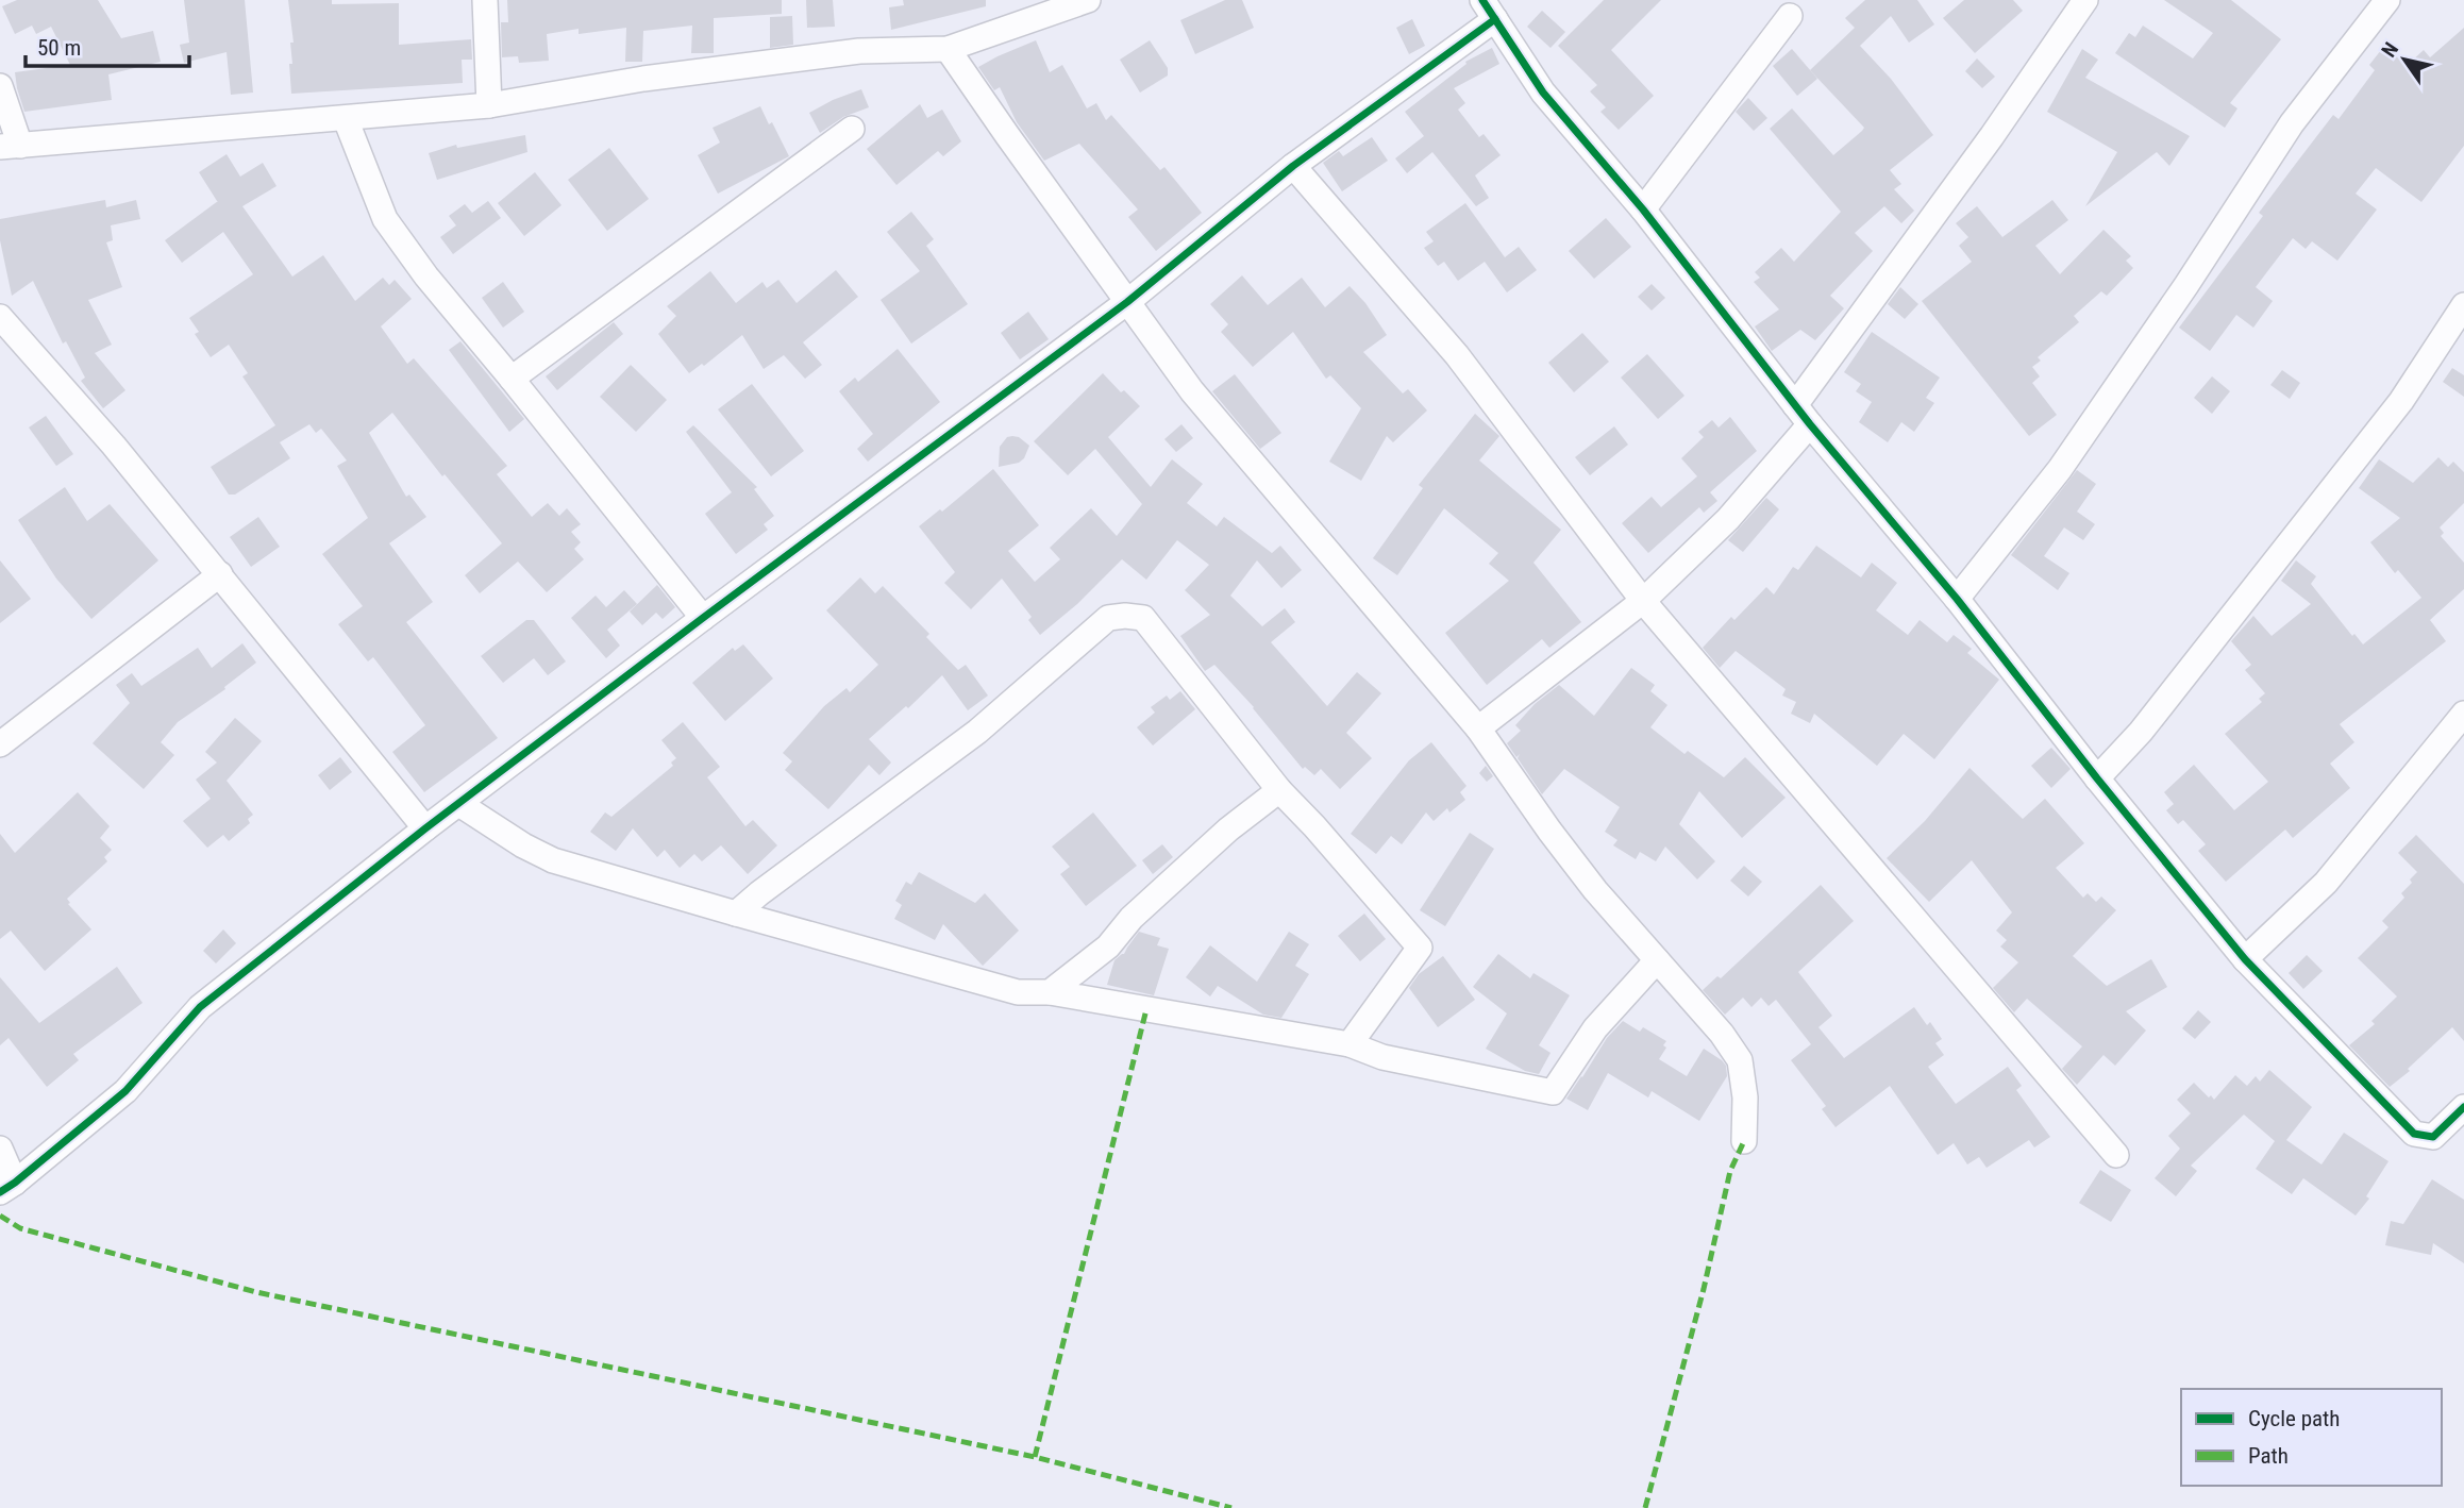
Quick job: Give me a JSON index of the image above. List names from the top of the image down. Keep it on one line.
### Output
{"legend":["Cycle path","Path"],"scale_bar":"50 m","north":"top left"}
